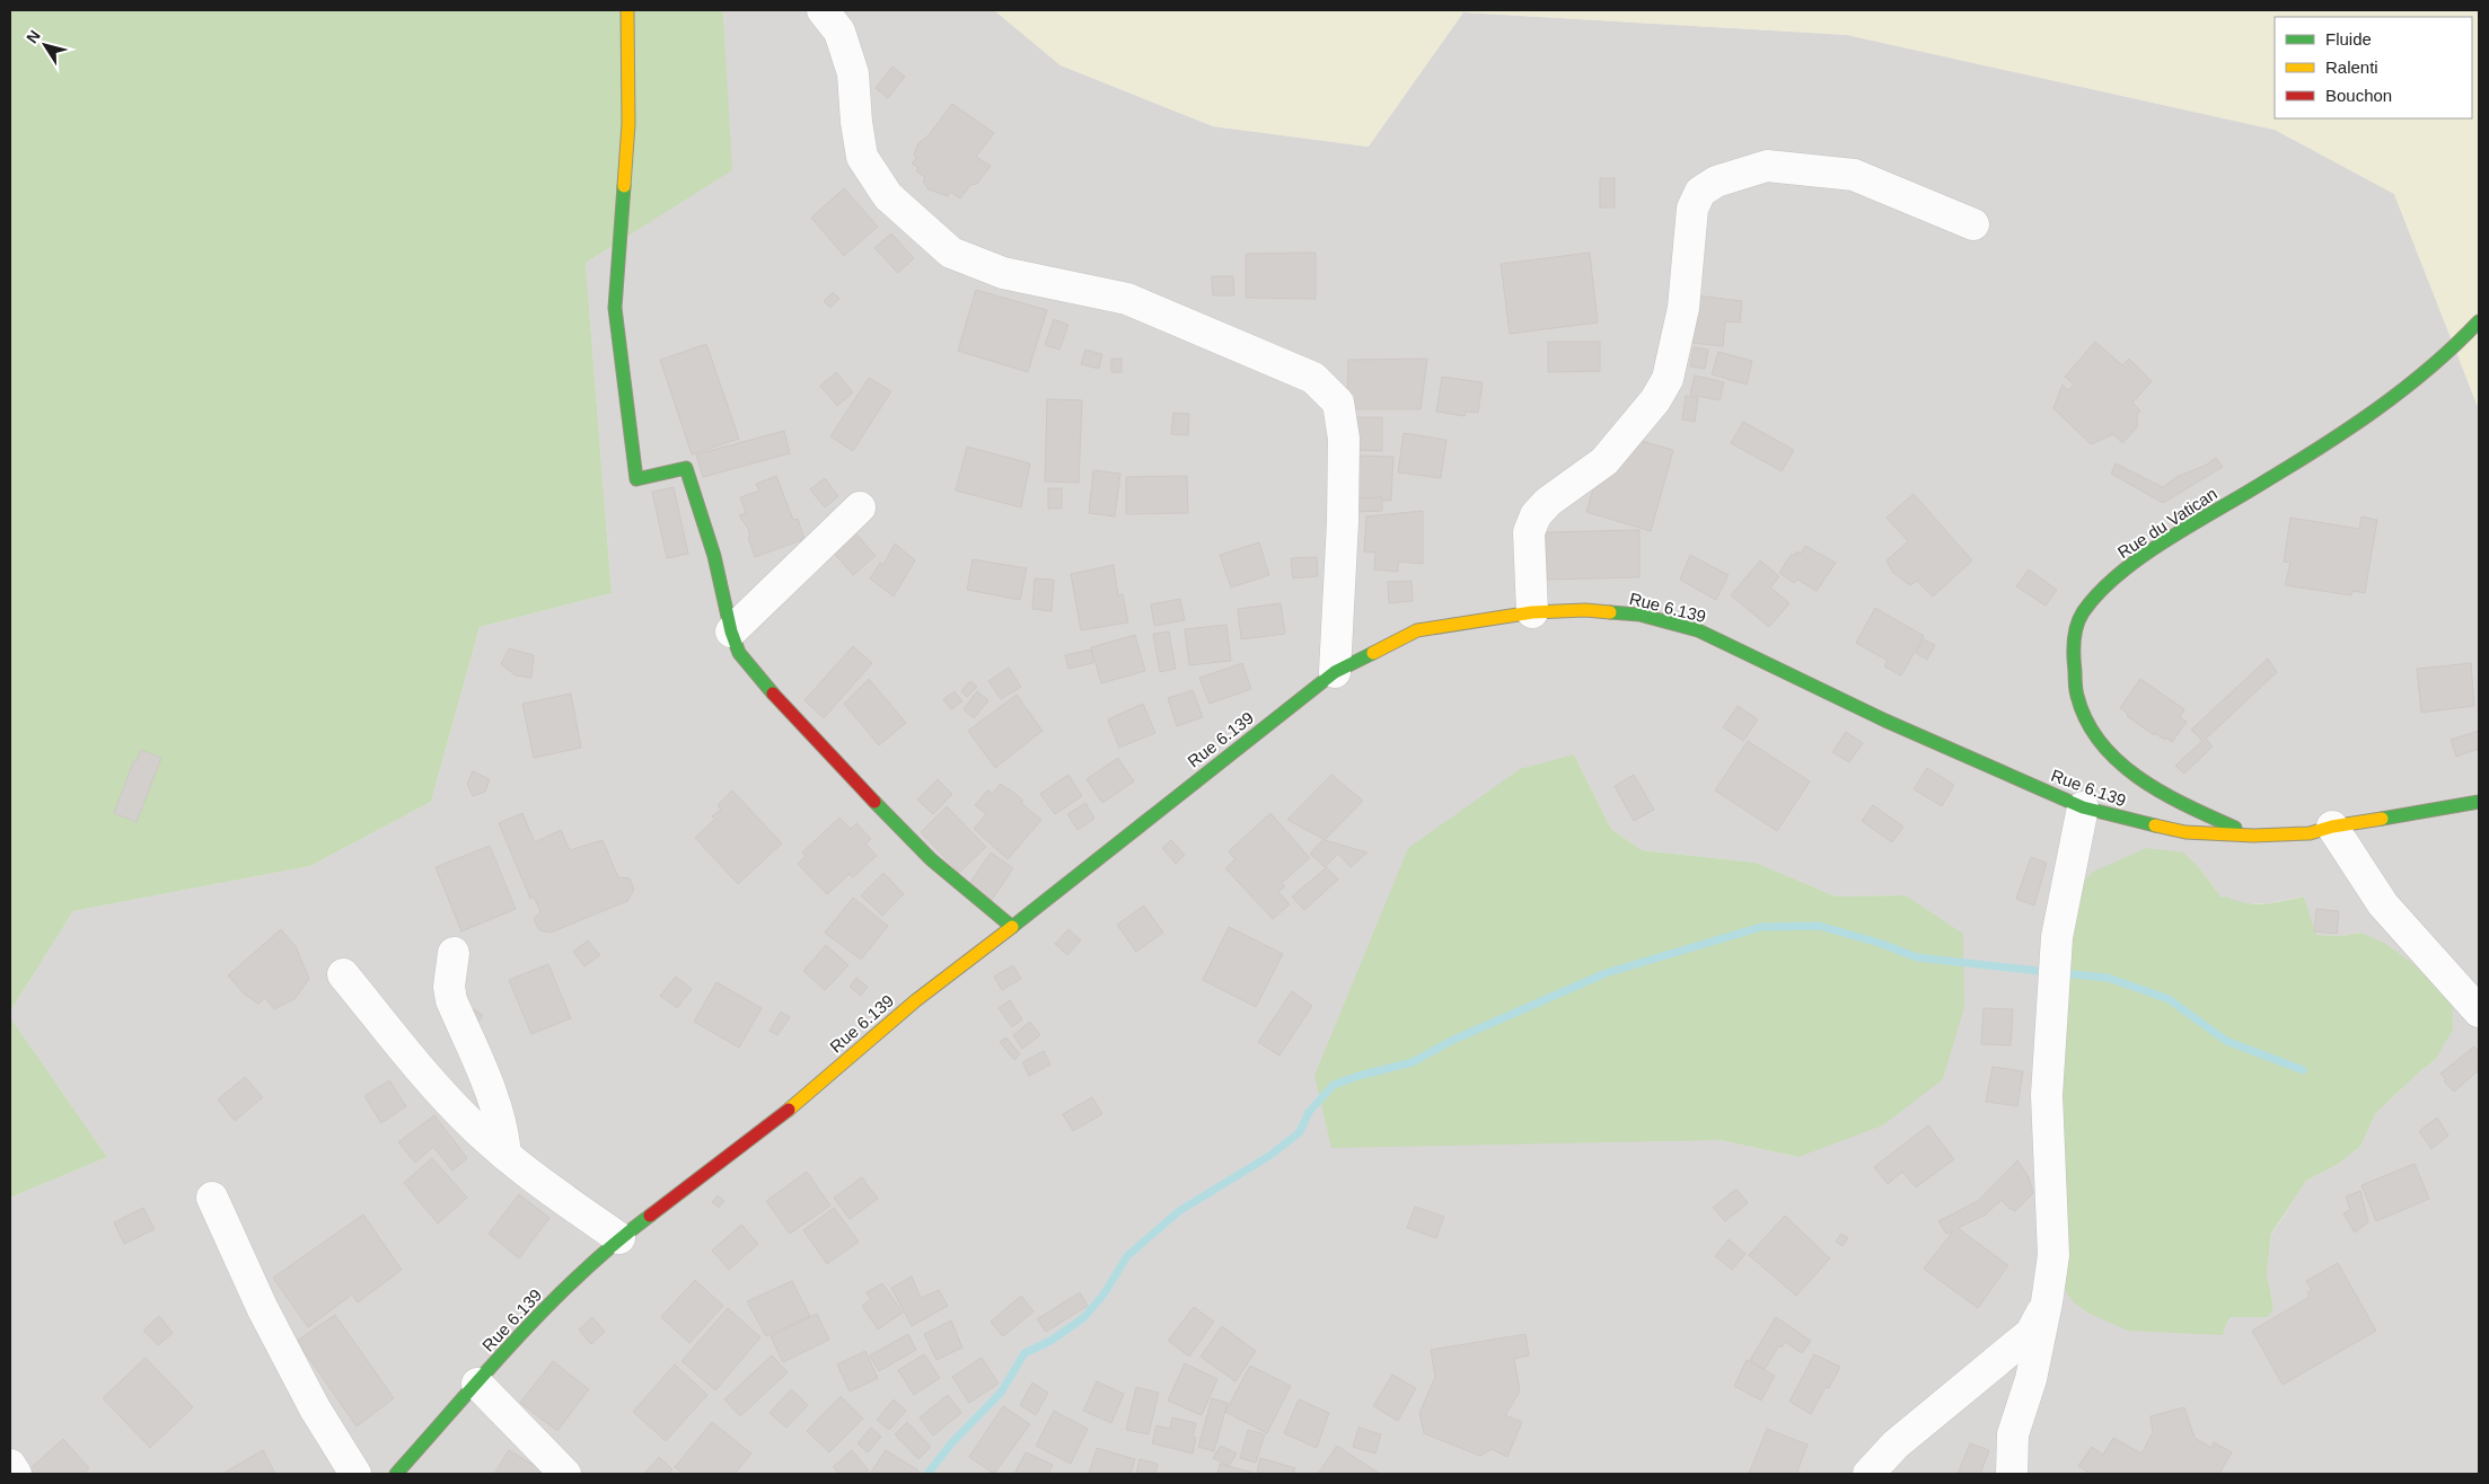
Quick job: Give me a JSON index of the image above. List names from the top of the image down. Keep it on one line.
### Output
{"streets":{"street":["Rue du Vatican","Rue 6.139"]},"crossings":[["Rue du Vatican","Rue 6.139"]],"legend":["Fluide","Ralenti","Bouchon"],"north":"top left"}
